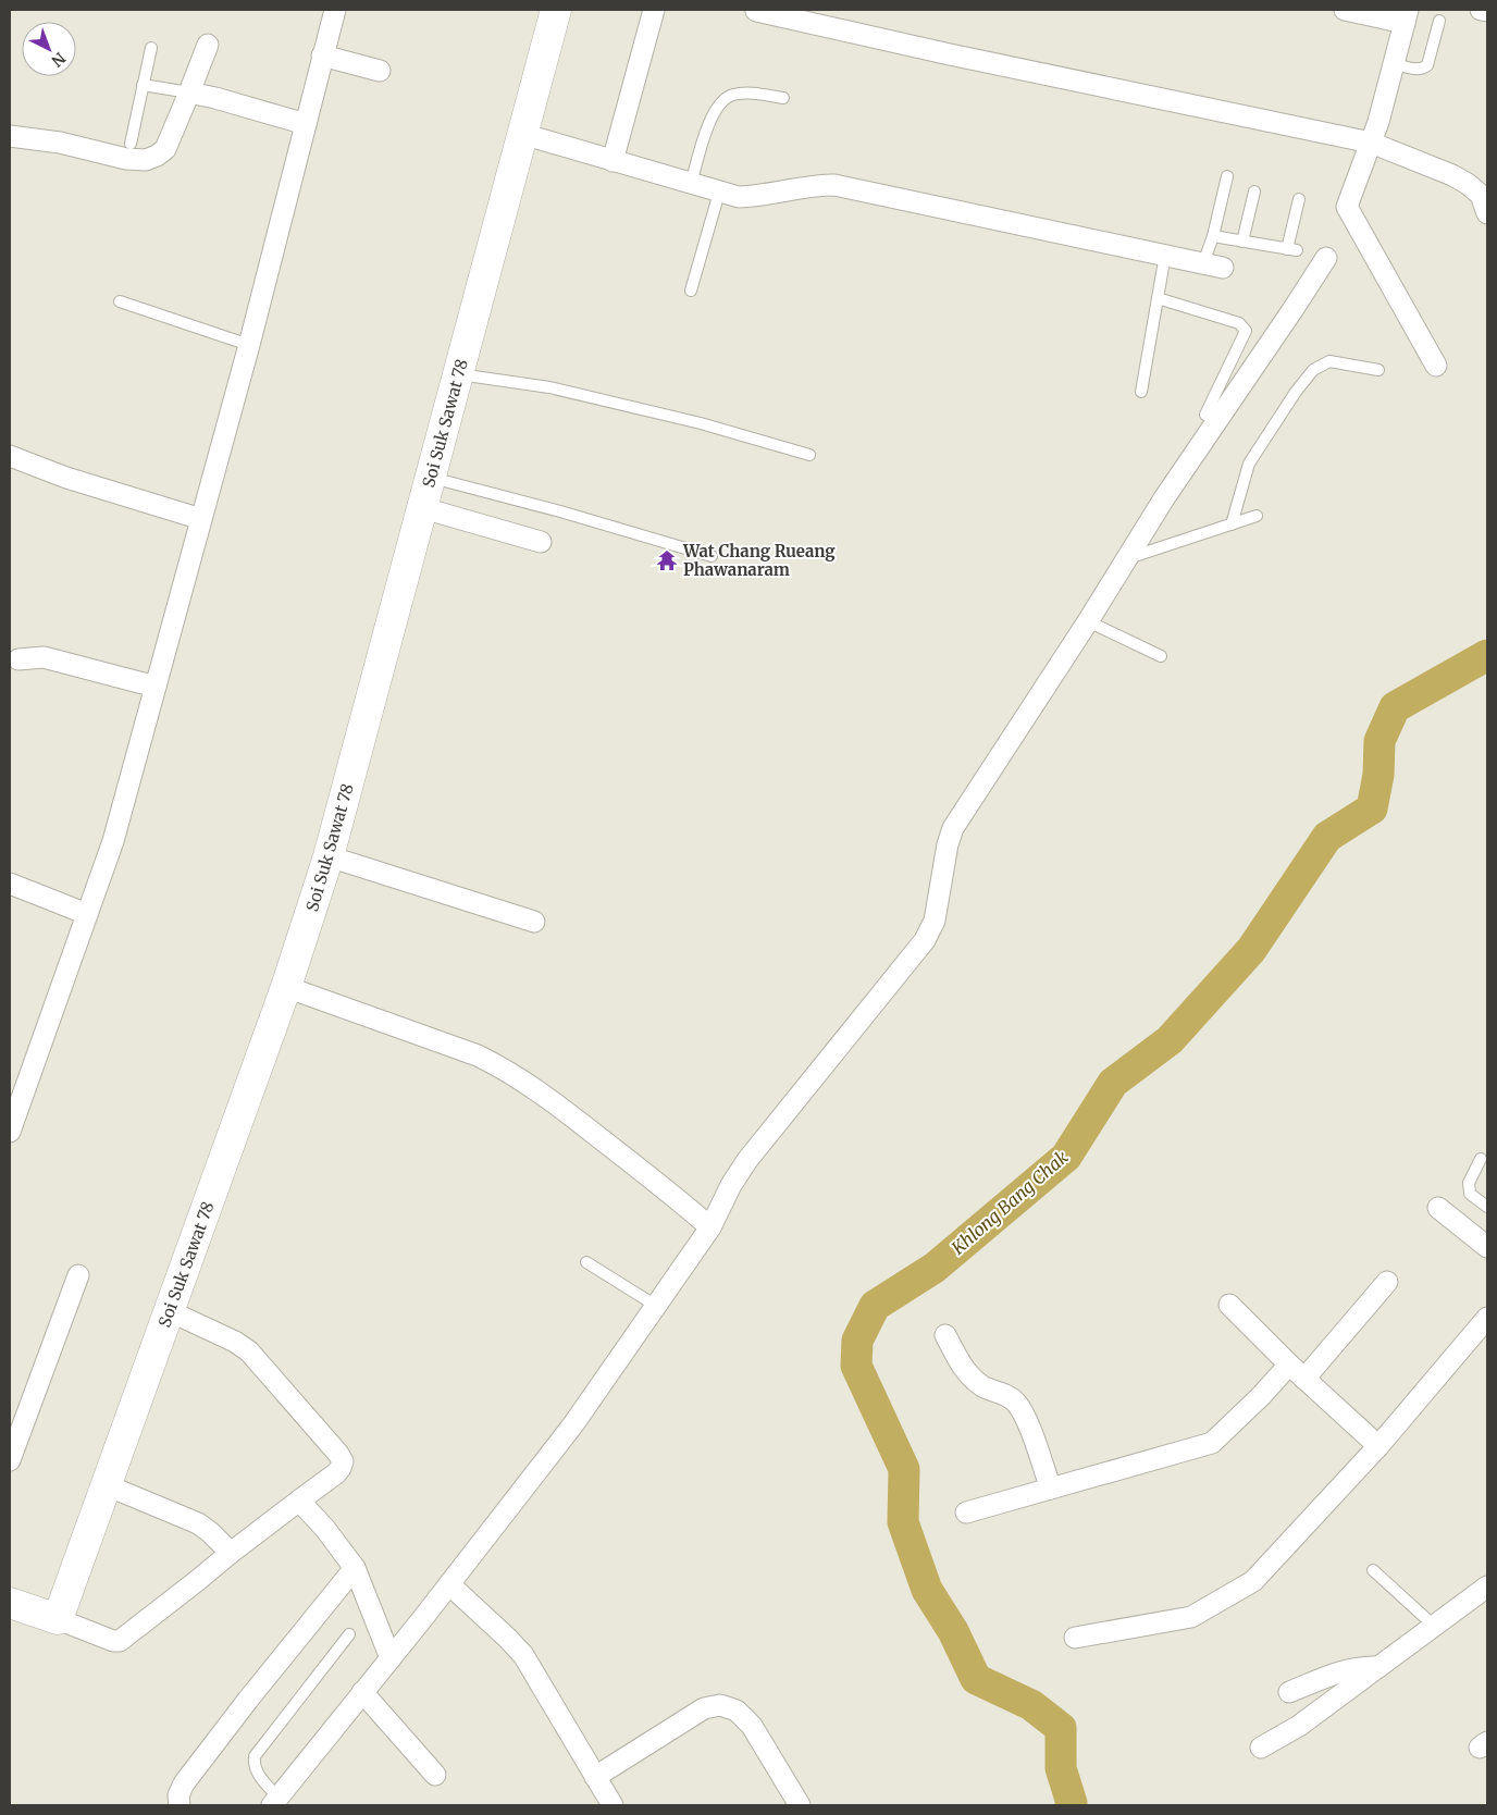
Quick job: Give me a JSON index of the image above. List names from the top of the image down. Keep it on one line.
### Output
{"streets":{"street":["Soi Suk Sawat 78"]},"water":["Khlong Bang Chak"],"places":{"temple":["Wat Chang Rueang Phawanaram"]},"north":"bottom right"}
